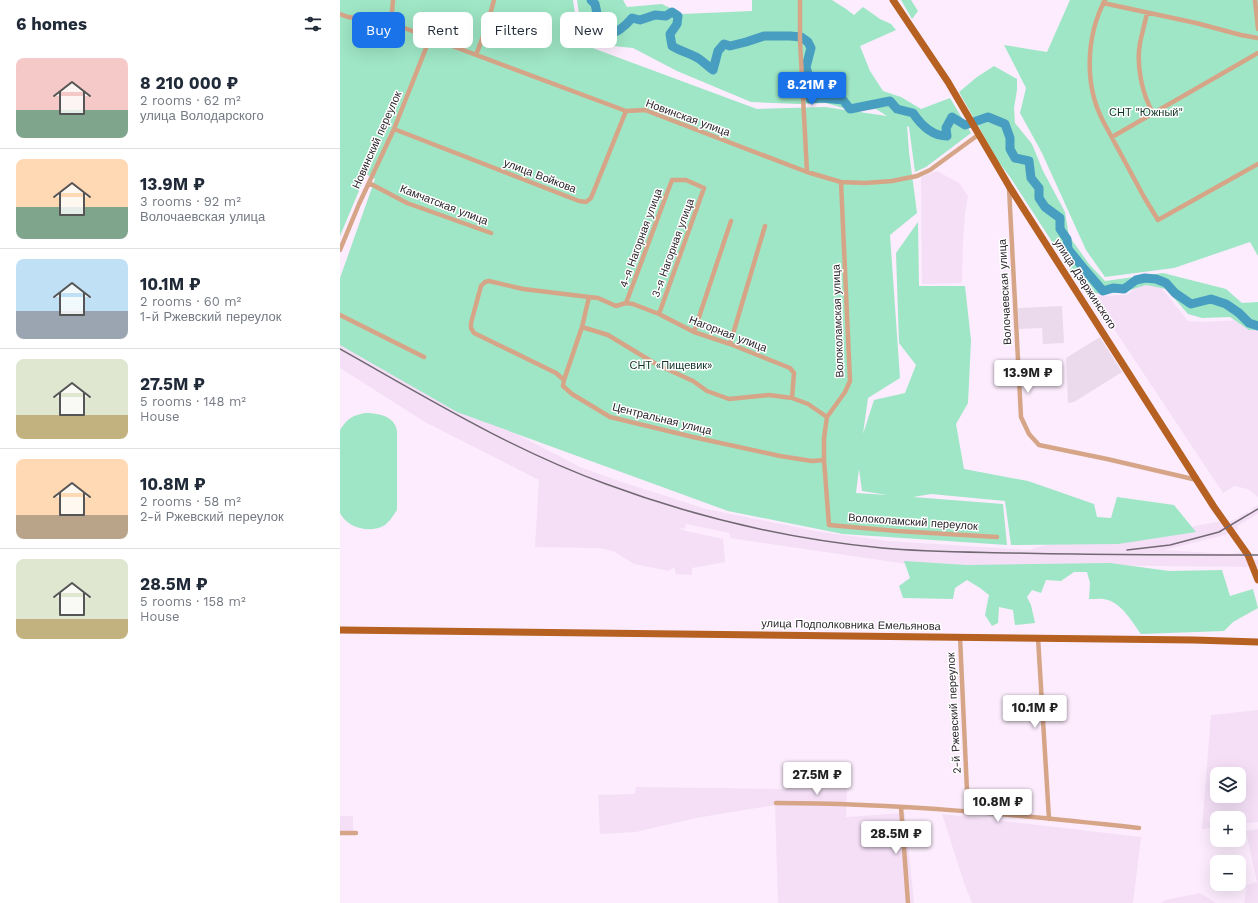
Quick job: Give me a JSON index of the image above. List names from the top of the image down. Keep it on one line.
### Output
{"streets":{"main road":["улица Дзержинского","улица Подполковника Емельянова"],"street":["Новинская улица","Новинский переулок","улица Войкова","Камчатская улица","4-я Нагорная улица","3-я Нагорная улица","Волочаевская улица","Волоколамская улица","Нагорная улица","Центральная улица","Волоколамский переулок","2-й Ржевский переулок"]},"crossings":[["Новинская улица","улица Войкова"],["Новинская улица","улица Дзержинского"],["Новинская улица","Волоколамская улица"],["Новинский переулок","улица Войкова"],["Новинский переулок","Камчатская улица"],["4-я Нагорная улица","3-я Нагорная улица"],["4-я Нагорная улица","Нагорная улица"],["3-я Нагорная улица","Нагорная улица"],["улица Дзержинского","Волочаевская улица"],["Волоколамская улица","Центральная улица"],["Волоколамская улица","Волоколамский переулок"],["Нагорная улица","Центральная улица"],["улица Подполковника Емельянова","2-й Ржевский переулок"]],"parks":["СНТ \"Южный\"","СНТ «Пищевик»"],"page":{"heading":"6 homes","chip":["Buy","Rent","Filters","New"],"list":[{"name":"8 210 000 ₽","note":"2 rooms · 62 m² · улица Володарского"},{"name":"13.9M ₽","note":"3 rooms · 92 m² · Волочаевская улица"},{"name":"10.1M ₽","note":"2 rooms · 60 m² · 1-й Ржевский переулок"},{"name":"27.5M ₽","note":"5 rooms · 148 m² · House"},{"name":"10.8M ₽","note":"2 rooms · 58 m² · 2-й Ржевский переулок"},{"name":"28.5M ₽","note":"5 rooms · 158 m² · House"}],"price":["8.21M ₽","13.9M ₽","10.1M ₽","27.5M ₽","10.8M ₽","28.5M ₽"],"map_buttons":["+","−"]}}
